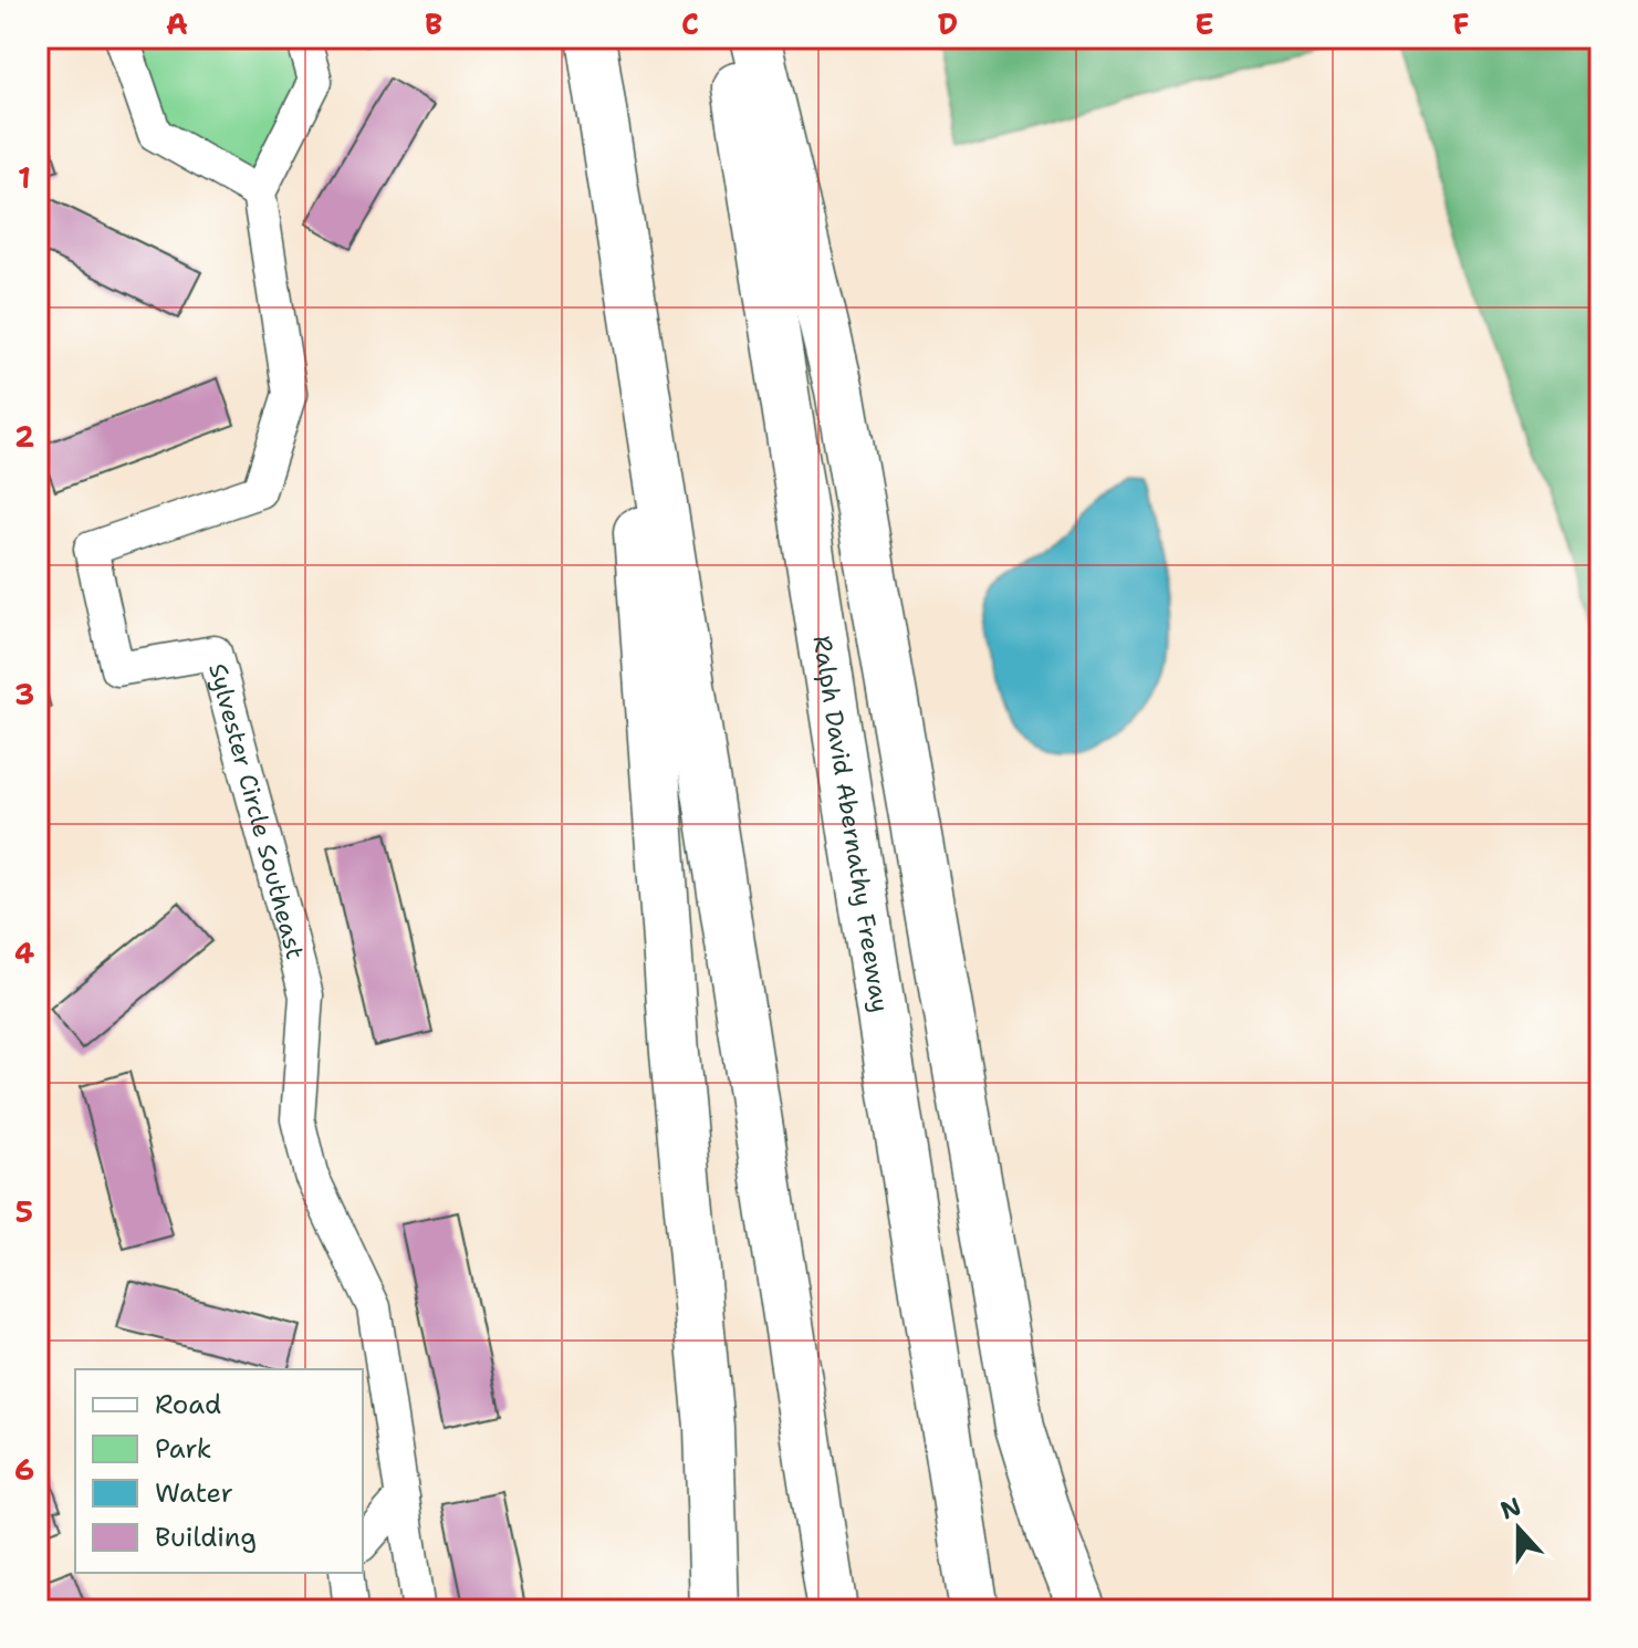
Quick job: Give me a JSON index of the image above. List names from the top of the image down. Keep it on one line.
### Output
{"streets":{"highway":["Ralph David Abernathy Freeway"],"street":["Sylvester Circle Southeast"]},"legend":["Road","Park","Water","Building"],"north":"top","grid":{"columns":["A","B","C","D","E","F"],"rows":["1","2","3","4","5","6"]}}
